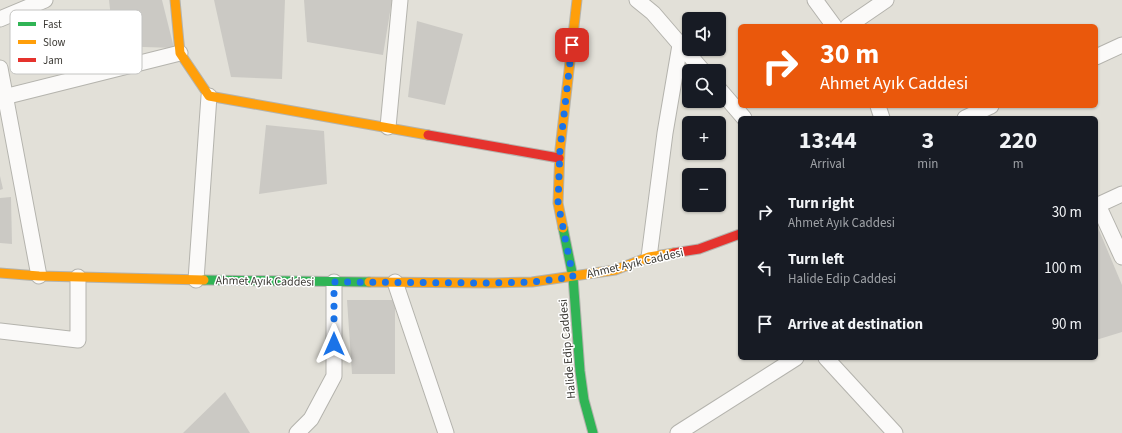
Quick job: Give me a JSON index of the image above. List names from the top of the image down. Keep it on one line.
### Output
{"streets":{"street":["Ahmet Ayık Caddesi","Halide Edip Caddesi"]},"crossings":[["Ahmet Ayık Caddesi","Halide Edip Caddesi"]],"legend":["Fast","Slow","Jam"],"page":{"map_buttons":["+","−"],"turn":["30 m","Ahmet Ayık Caddesi"],"eta":["13:44","Arrival","3","min","220","m"],"list":[{"name":"Turn right","note":"Ahmet Ayık Caddesi","value":"30 m"},{"name":"Turn left","note":"Halide Edip Caddesi","value":"100 m"},{"name":"Arrive at destination","value":"90 m"}]}}
